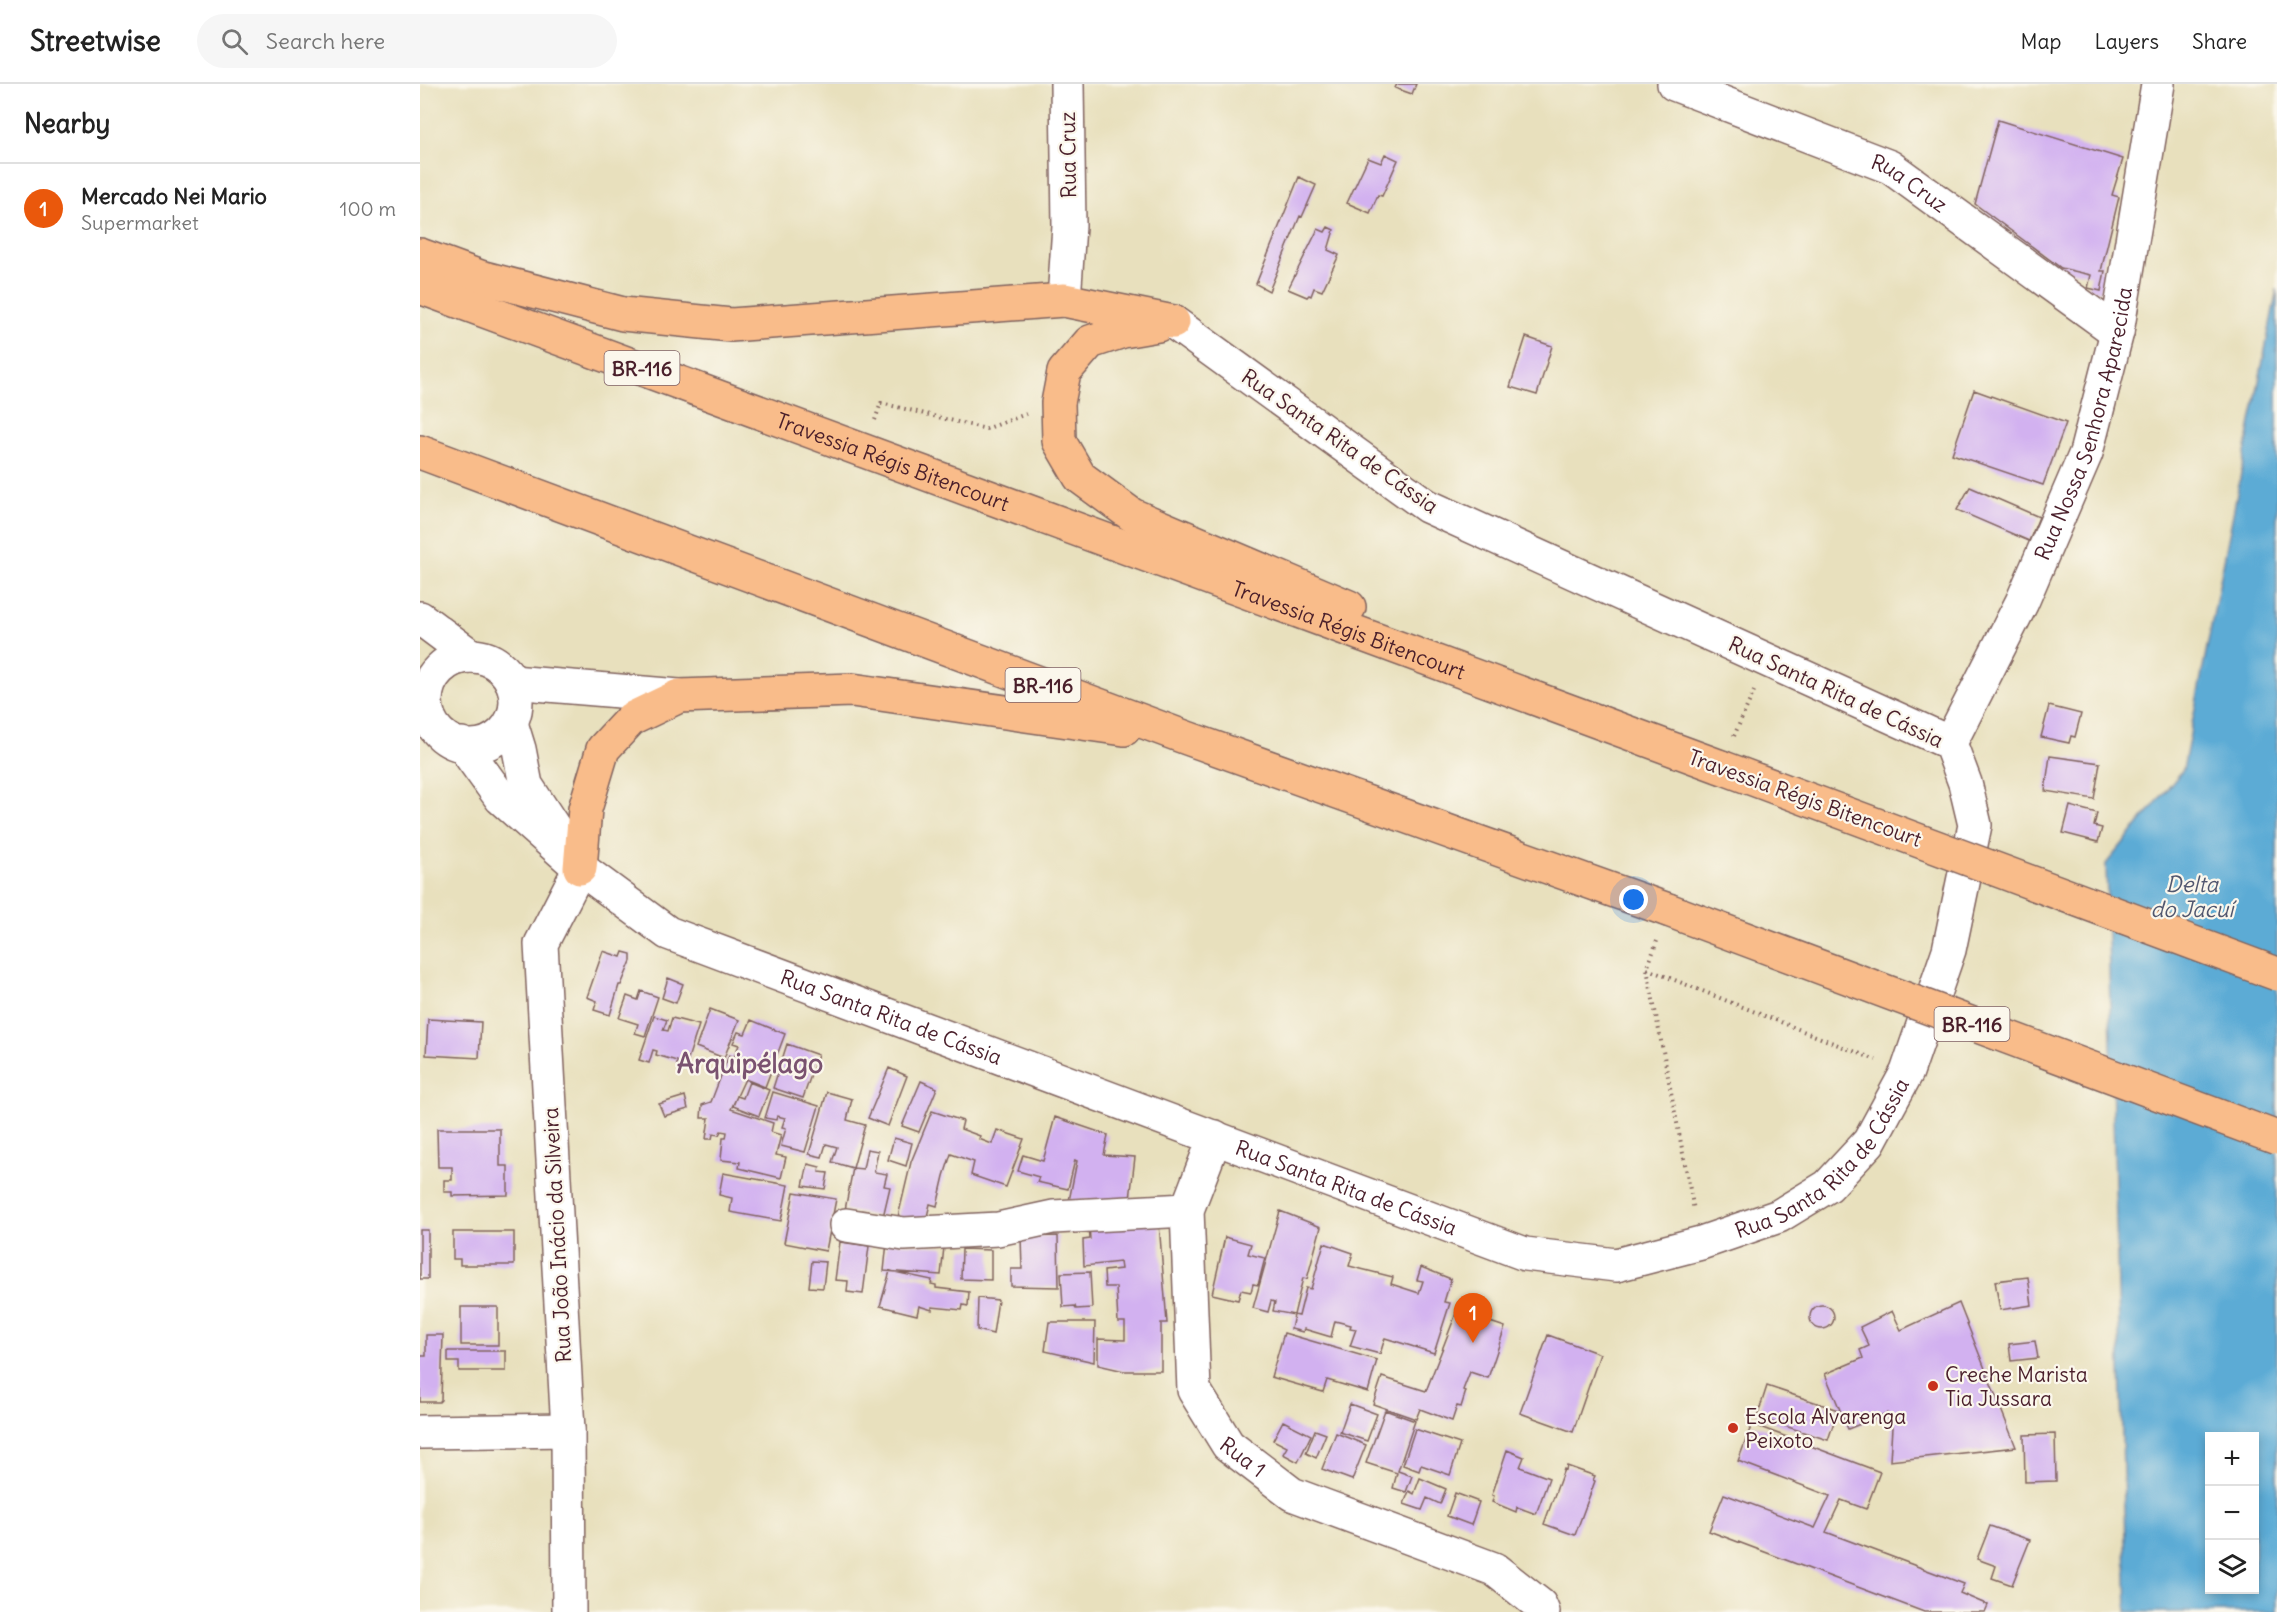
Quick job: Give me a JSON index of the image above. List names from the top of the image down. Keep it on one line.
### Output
{"streets":{"highway":["BR-116","Travessia Régis Bitencourt"],"street":["Rua Cruz","Rua Nossa Senhora Aparecida","Rua Santa Rita de Cássia","Rua João Inácio da Silveira","Rua 1"]},"crossings":[["Rua Cruz","Rua Nossa Senhora Aparecida"],["Rua Nossa Senhora Aparecida","Rua Santa Rita de Cássia"],["Rua Santa Rita de Cássia","Rua João Inácio da Silveira"],["Rua Santa Rita de Cássia","Rua 1"]],"districts":["Arquipélago"],"water":["Delta do Jacuí"],"places":["Creche Marista Tia Jussara","Escola Alvarenga Peixoto"],"page":{"header":"Streetwise","search":"Search here","nav":["Map","Layers","Share"],"heading":"Nearby","list":[{"mark":"1","name":"Mercado Nei Mario","note":"Supermarket","value":"100 m"}],"pins":"1","map_buttons":["+","−"]}}
